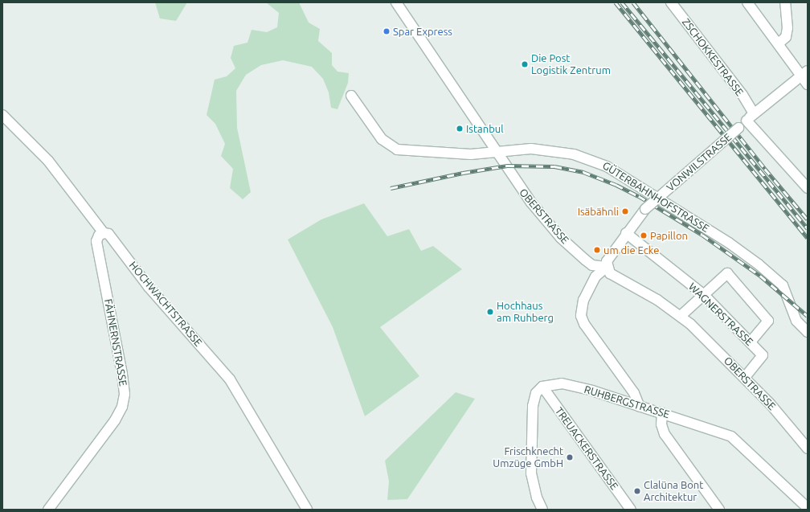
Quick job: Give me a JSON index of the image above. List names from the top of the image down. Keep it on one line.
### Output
{"streets":{"street":["ZSCHOKKESTRASSE","VONWILSTRASSE","GÜTERBAHNHOFSTRASSE","OBERSTRASSE","HOCHWACHTSTRASSE","WAGNERSTRASSE","FÄHNERNSTRASSE","RUHBERGSTRASSE","TREUACKERSTRASSE"]},"crossings":[["ZSCHOKKESTRASSE","VONWILSTRASSE"],["VONWILSTRASSE","OBERSTRASSE"],["VONWILSTRASSE","WAGNERSTRASSE"],["GÜTERBAHNHOFSTRASSE","OBERSTRASSE"],["OBERSTRASSE","WAGNERSTRASSE"],["HOCHWACHTSTRASSE","FÄHNERNSTRASSE"],["RUHBERGSTRASSE","TREUACKERSTRASSE"]],"places":["Spar Express","Die Post Logistik Zentrum","Istanbul","Isäbähnli","Papillon","um die Ecke","Hochhaus am Ruhberg","Frischknecht Umzüge GmbH","Clalüna Bont Architektur"]}
